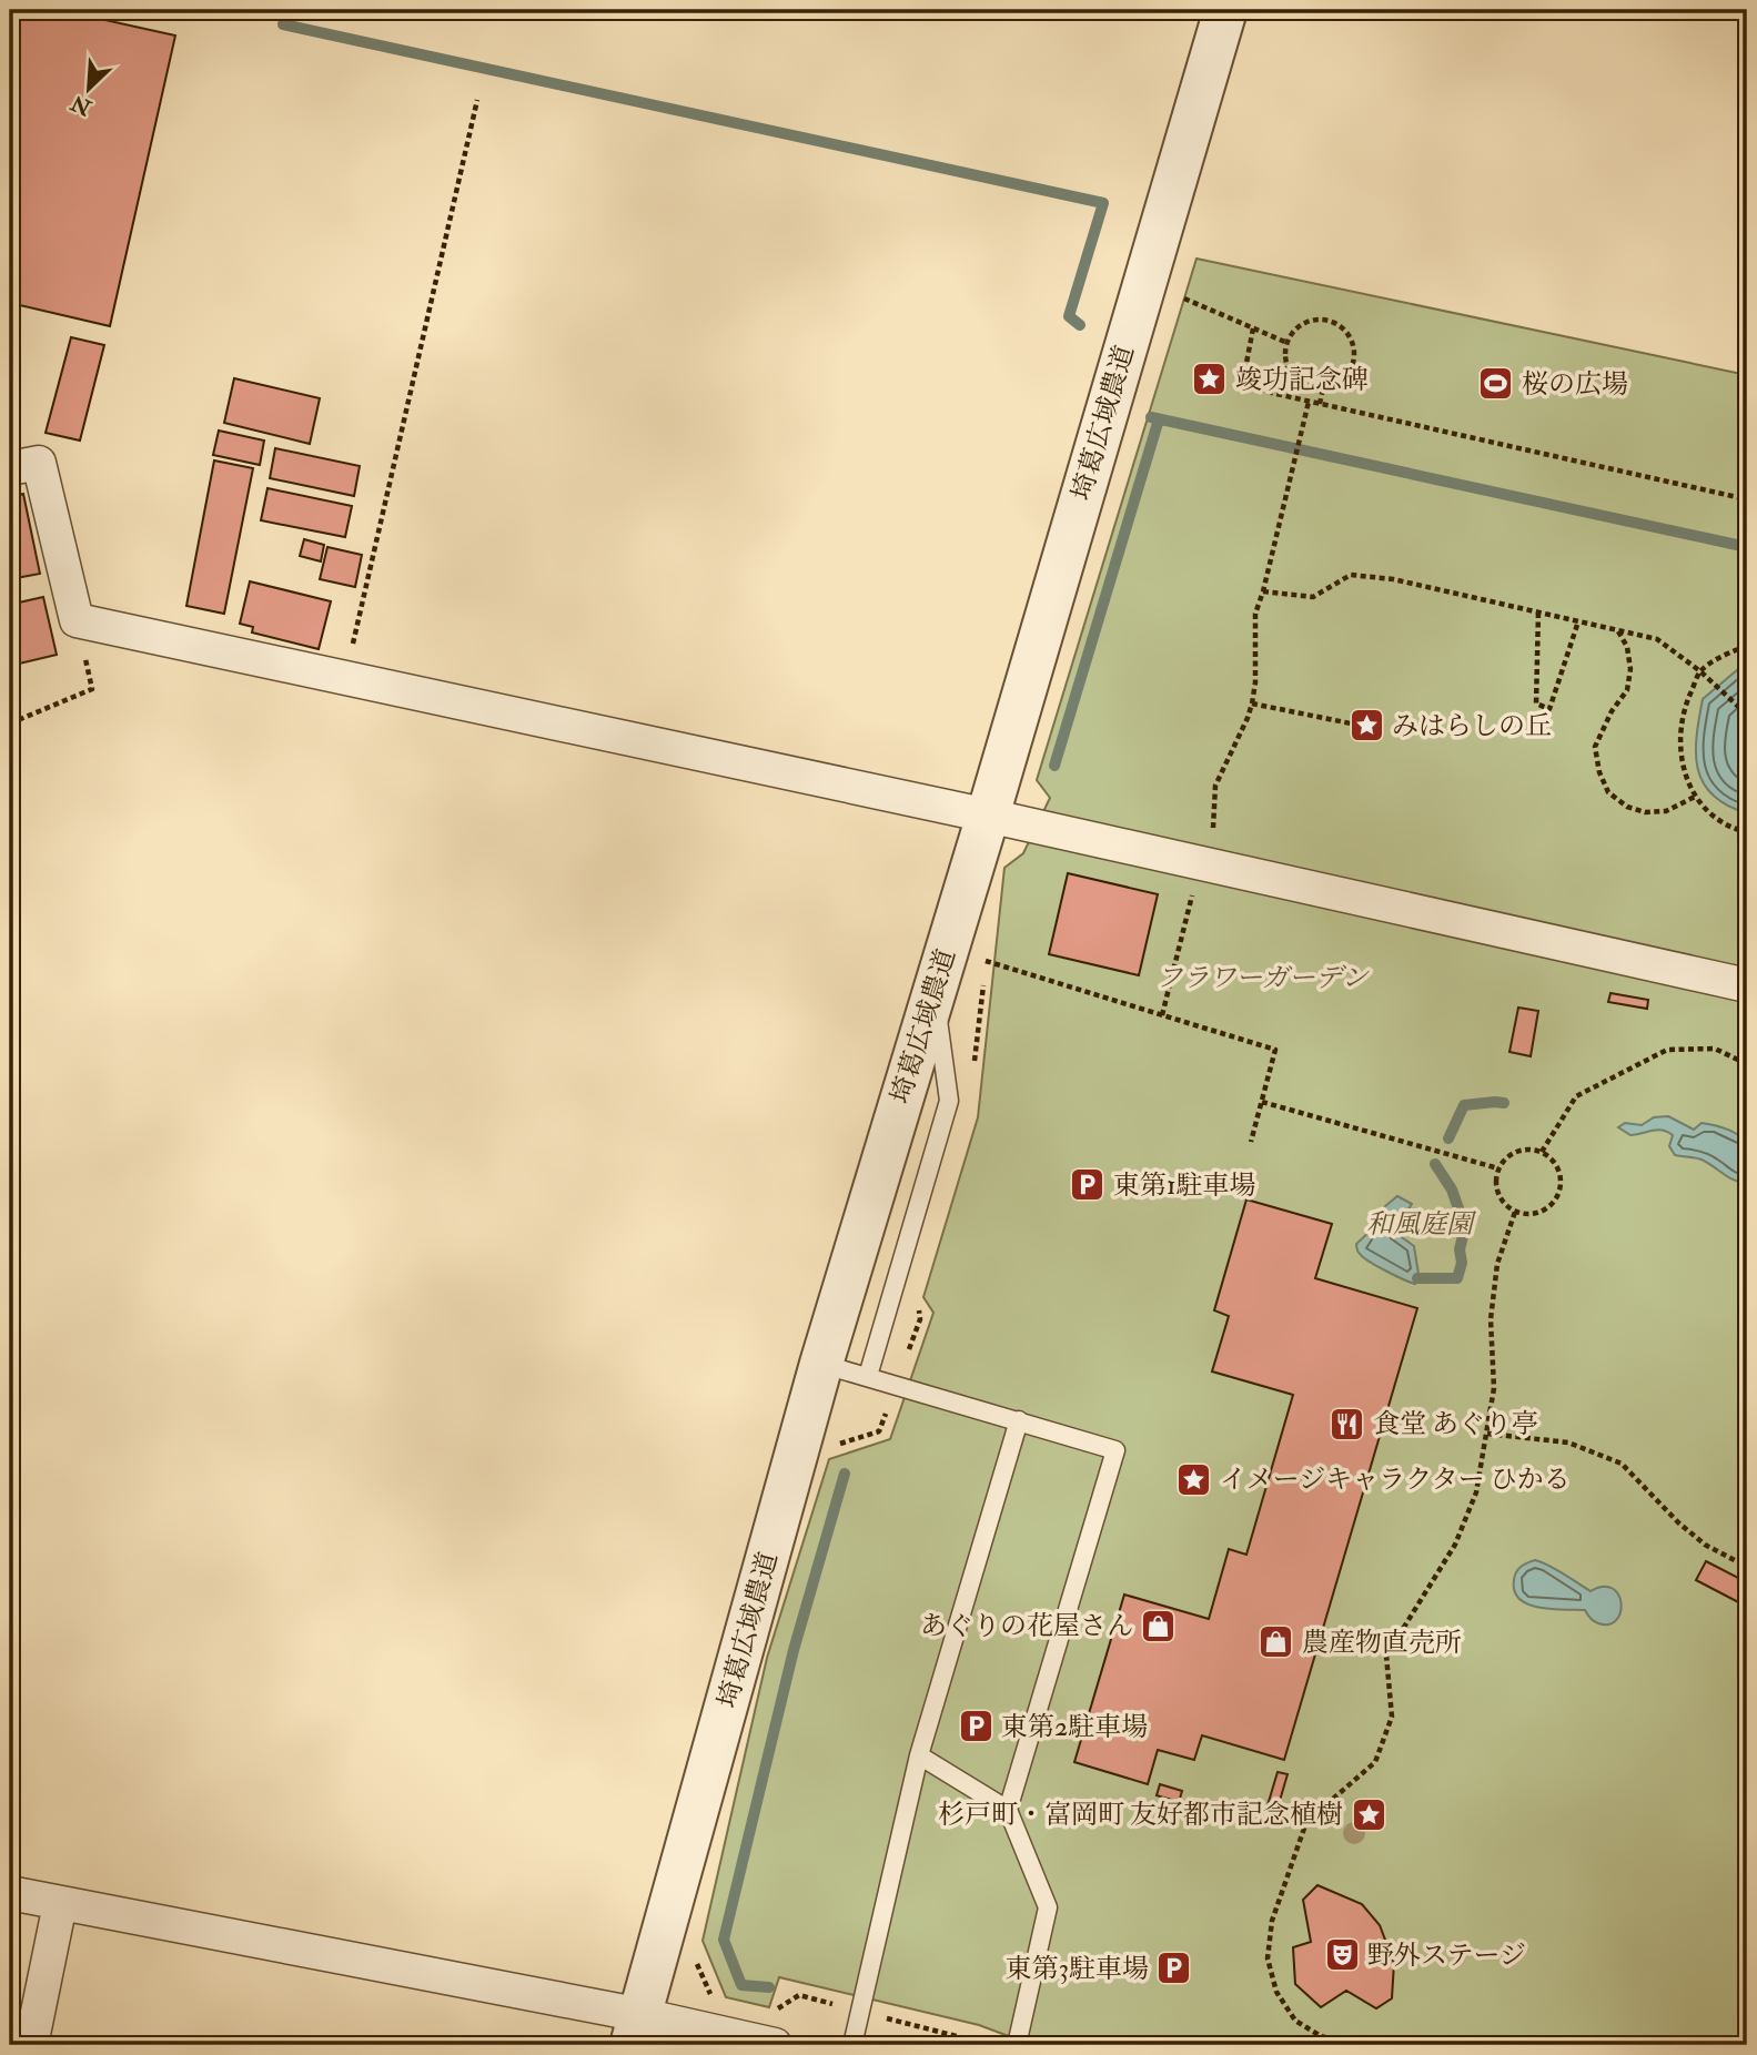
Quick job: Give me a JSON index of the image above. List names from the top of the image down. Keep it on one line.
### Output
{"streets":{"street":["埼葛広域農道"]},"parks":["フラワーガーデン","和風庭園"],"places":{"place":["竣功記念碑","みはらしの丘","イメージキャラクター ひかる","杉戸町・富岡町 友好都市記念植樹"],"sports":["桜の広場"],"parking":["東第1駐車場","東第2駐車場","東第3駐車場"],"restaurant":["食堂 あぐり亭"],"shop":["あぐりの花屋さん","農産物直売所"],"theatre":["野外ステージ"]},"north":"bottom left"}
